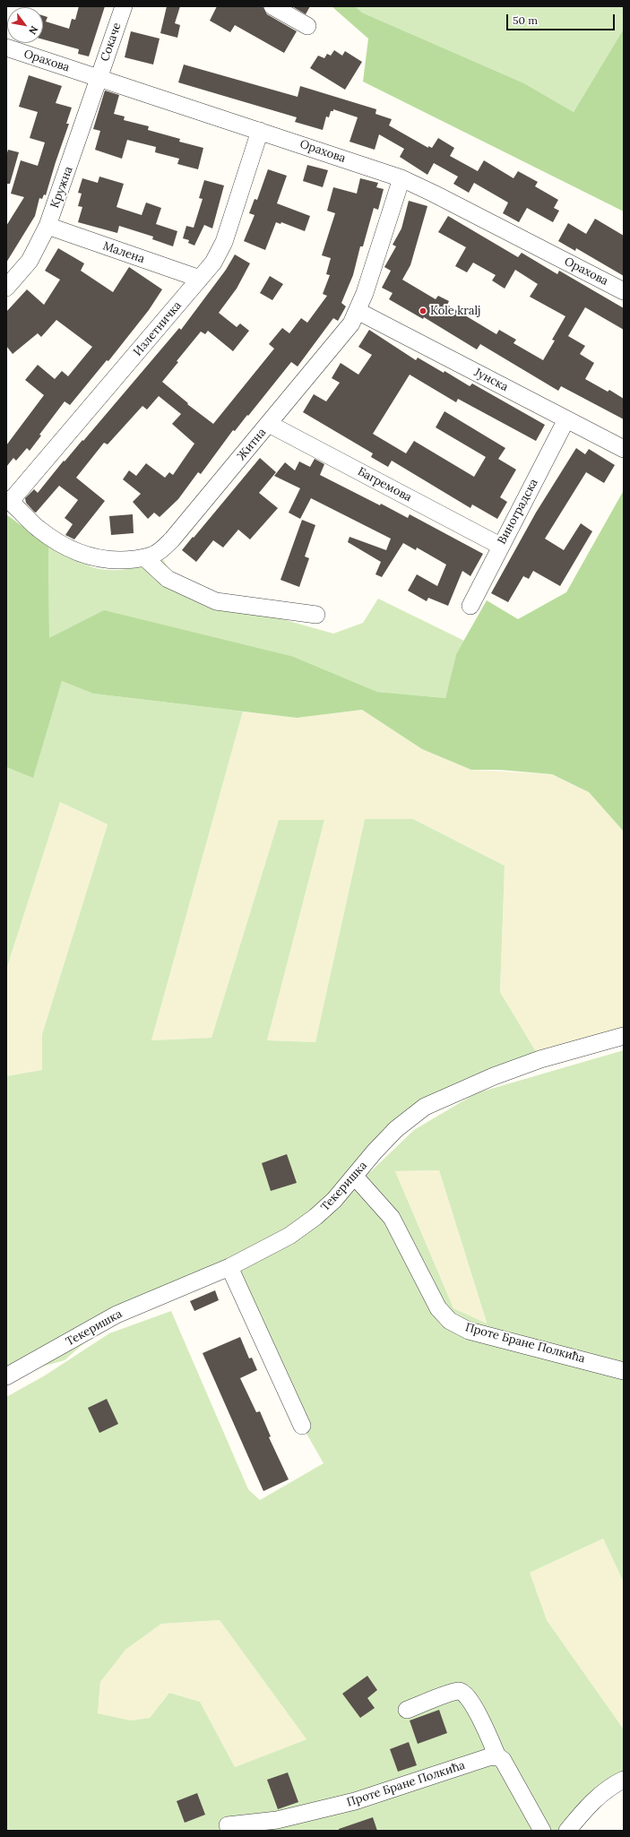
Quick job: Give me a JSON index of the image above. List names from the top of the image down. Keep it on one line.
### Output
{"streets":{"street":["Сокаче","Орахова","Кружна","Малена","Излетничка","Јунска","Житна","Багремова","Виноградска","Текеришка","Проте Бране Полкића"]},"crossings":[["Сокаче","Орахова"],["Сокаче","Кружна"],["Орахова","Кружна"],["Орахова","Излетничка"],["Орахова","Житна"],["Кружна","Малена"],["Малена","Излетничка"],["Излетничка","Житна"],["Јунска","Житна"],["Јунска","Виноградска"],["Житна","Багремова"],["Багремова","Виноградска"],["Текеришка","Проте Бране Полкића"]],"places":["Kole kralj"],"scale_bar":"50 m","north":"bottom right"}
